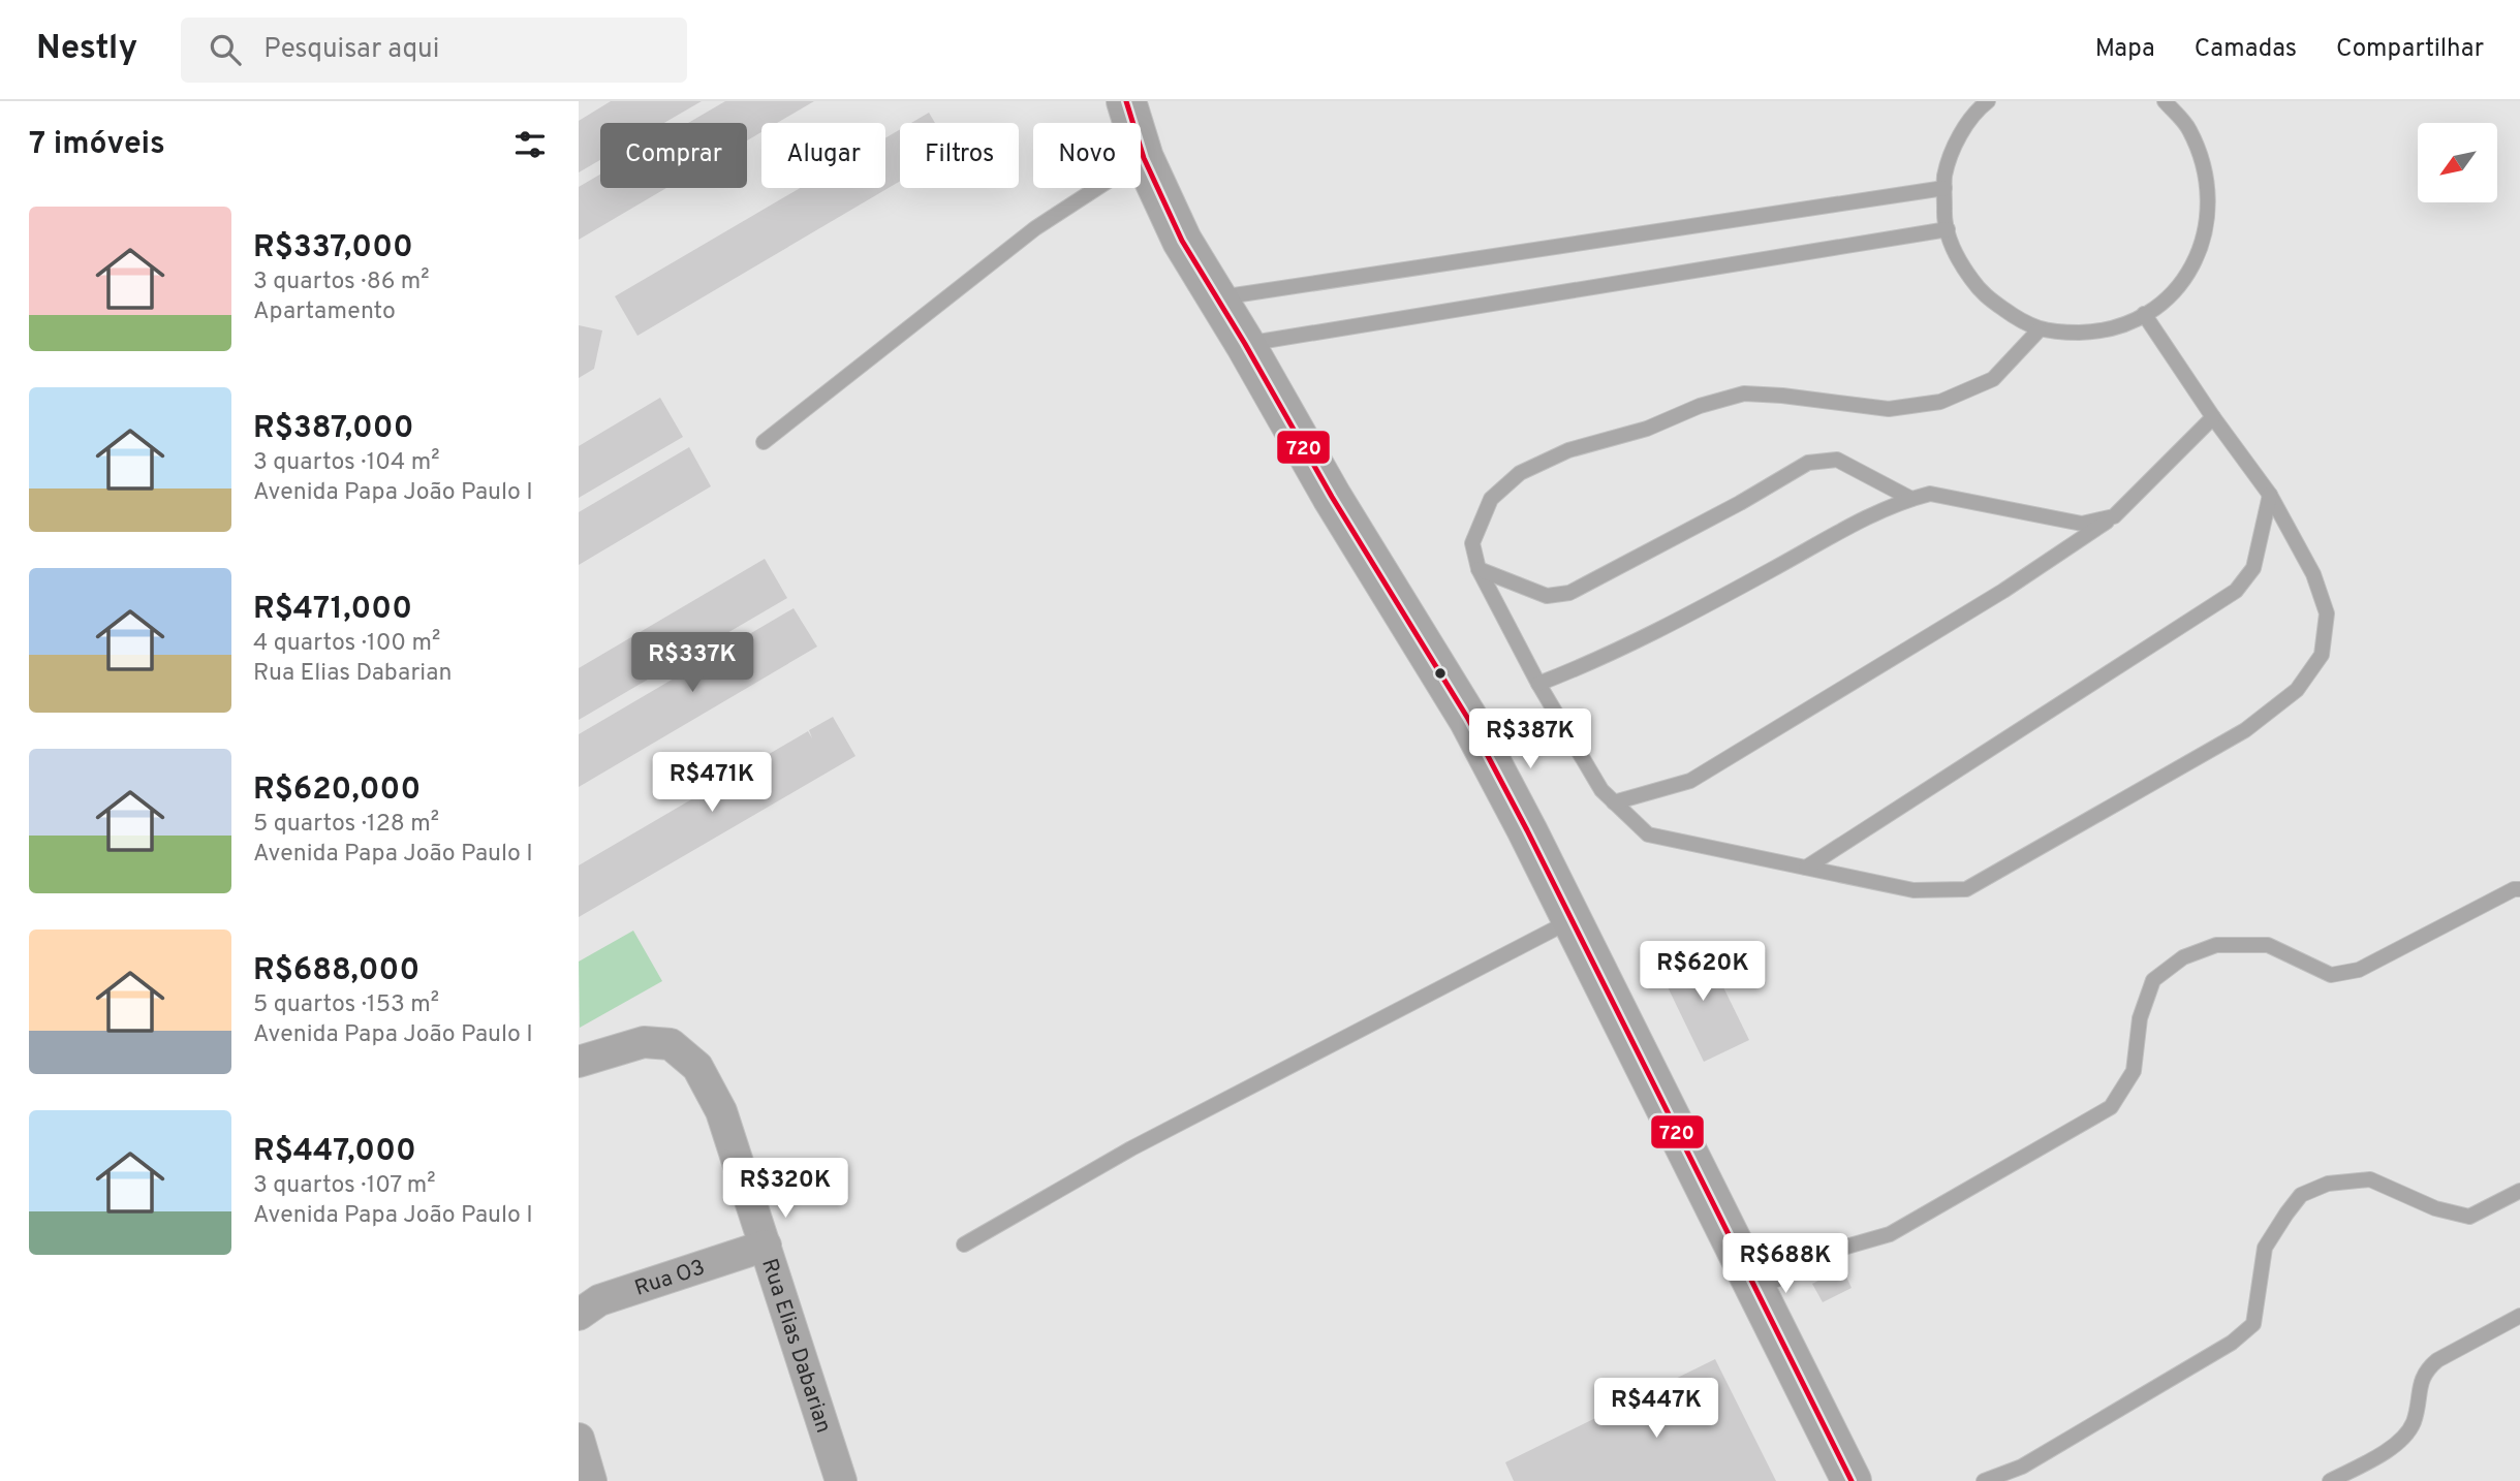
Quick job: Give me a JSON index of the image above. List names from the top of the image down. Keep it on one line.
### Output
{"streets":{"street":["Rua O3","Rua Elias Dabarian"]},"crossings":[["Rua O3","Rua Elias Dabarian"]],"lines":["transit line 720"],"north":"bottom left","page":{"header":"Nestly","search":"Pesquisar aqui","nav":["Mapa","Camadas","Compartilhar"],"heading":"7 imóveis","chip":["Comprar","Alugar","Filtros","Novo"],"list":[{"name":"R$337,000","note":"3 quartos · 86 m² · Apartamento"},{"name":"R$387,000","note":"3 quartos · 104 m² · Avenida Papa João Paulo I"},{"name":"R$471,000","note":"4 quartos · 100 m² · Rua Elias Dabarian"},{"name":"R$620,000","note":"5 quartos · 128 m² · Avenida Papa João Paulo I"},{"name":"R$688,000","note":"5 quartos · 153 m² · Avenida Papa João Paulo I"},{"name":"R$447,000","note":"3 quartos · 107 m² · Avenida Papa João Paulo I"}],"price":["R$337K","R$387K","R$471K","R$620K","R$320K","R$688K","R$447K"]}}
